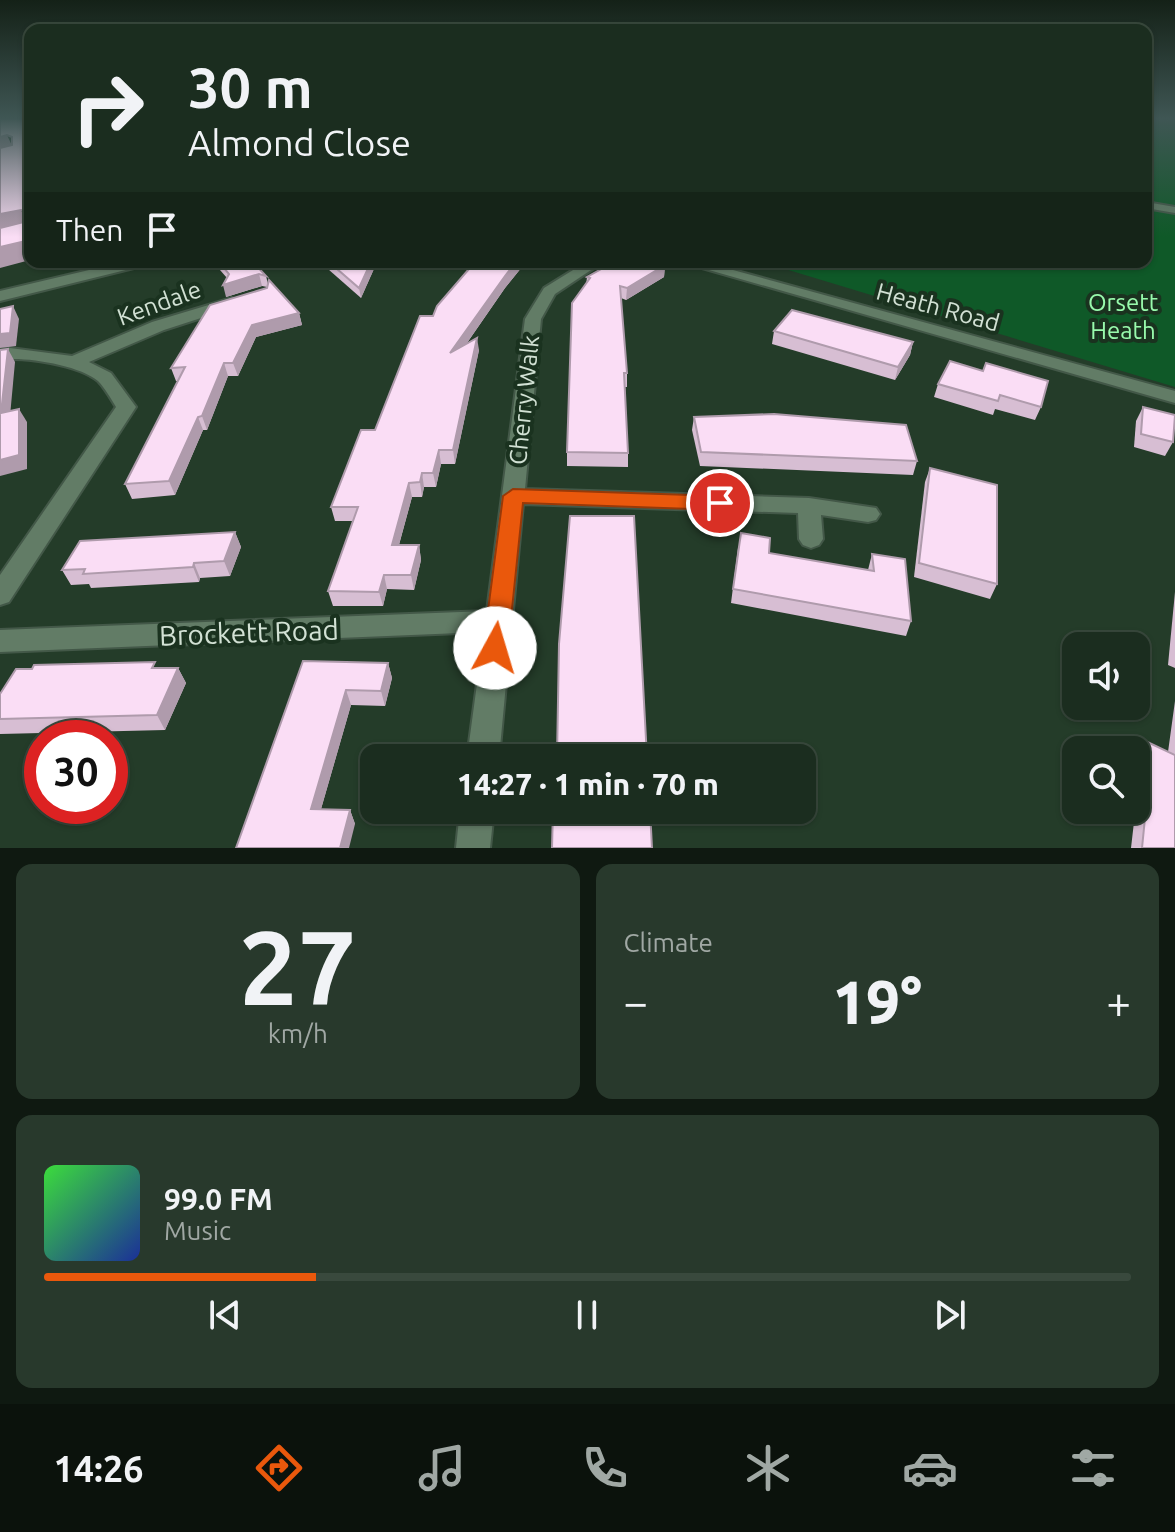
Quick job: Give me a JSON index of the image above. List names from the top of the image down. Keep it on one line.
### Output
{"streets":{"street":["Kendale","Heath Road","Cherry Walk","Brockett Road"]},"crossings":[["Cherry Walk","Brockett Road"]],"parks":["Orsett Heath"],"page":{"turn":["30 m","Almond Close"],"then":"Then","limit":"30","trip":"14:27 · 1 min · 70 m","tile":[["27","km/h"],"Climate"],"heat":["−","19°","+"],"song":["99.0 FM","Music"],"tabs":"14:26"}}
